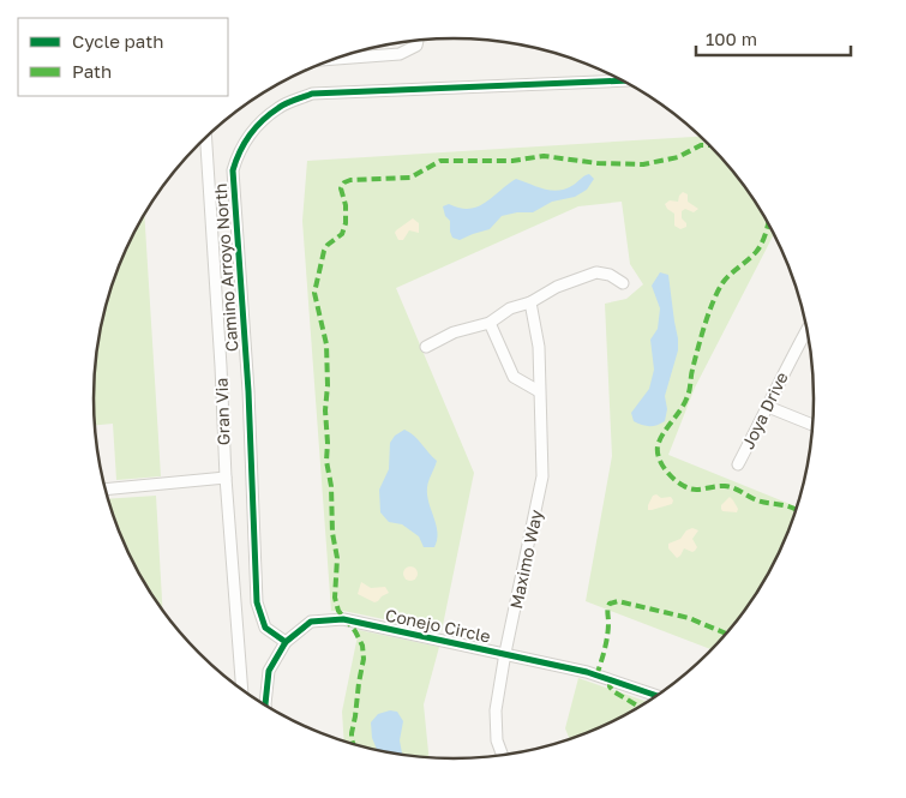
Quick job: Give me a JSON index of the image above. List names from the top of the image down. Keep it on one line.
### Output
{"streets":{"street":["Camino Arroyo North","Joya Drive","Gran Via","Maximo Way","Conejo Circle"]},"crossings":[["Camino Arroyo North","Conejo Circle"],["Maximo Way","Conejo Circle"]],"legend":["Cycle path","Path"],"scale_bar":"100 m"}
